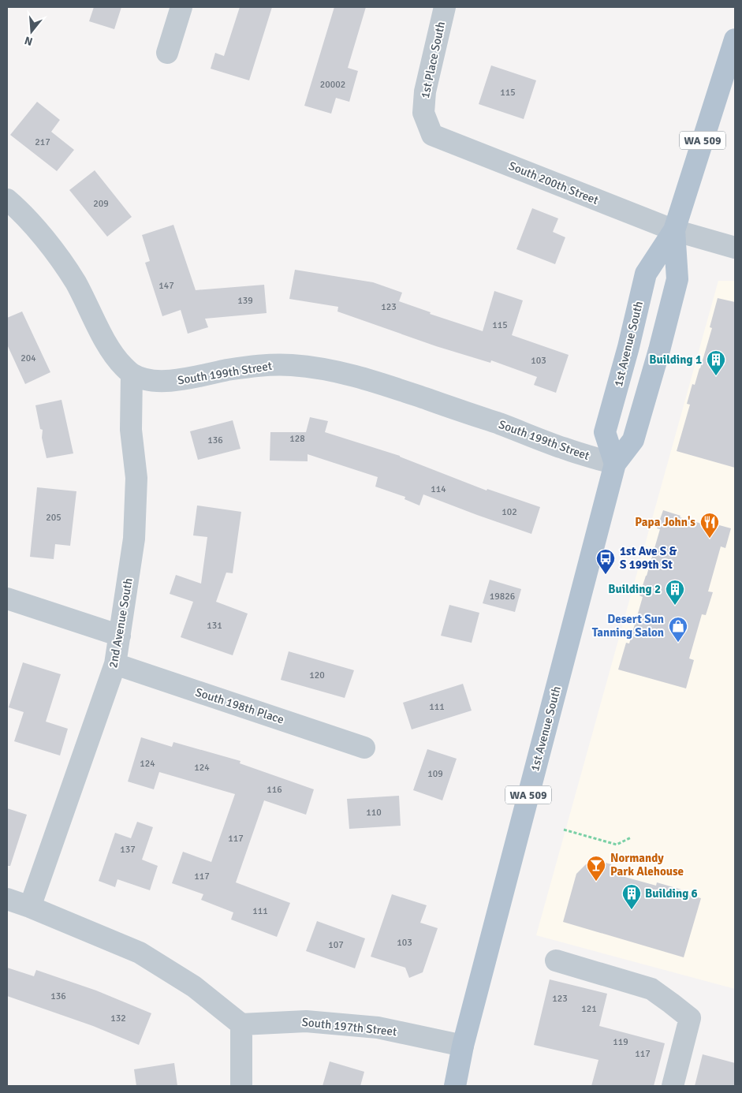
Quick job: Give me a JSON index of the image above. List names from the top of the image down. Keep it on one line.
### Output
{"streets":{"main road":["WA 509","1st Avenue South"],"street":["1st Place South","South 200th Street","South 199th Street","2nd Avenue South","South 198th Place","South 197th Street"]},"crossings":[["1st Place South","South 200th Street"],["South 200th Street","1st Avenue South"],["1st Avenue South","South 199th Street"],["1st Avenue South","South 197th Street"],["South 199th Street","2nd Avenue South"],["2nd Avenue South","South 198th Place"]],"places":{"building":["Building 1","Building 2","Building 6"],"restaurant":["Papa John's"],"bus stop":["1st Ave S & S 199th St"],"shop":["Desert Sun Tanning Salon"],"bar":["Normandy Park Alehouse"]},"house_numbers":["20002","115","217","209","147","139","123","115","204","103","128","136","114","102","205","19826","131","120","111","124","124","109","116","110","117","137","117","111","103","107","136","123","121","132","119","117"],"north":"bottom"}
